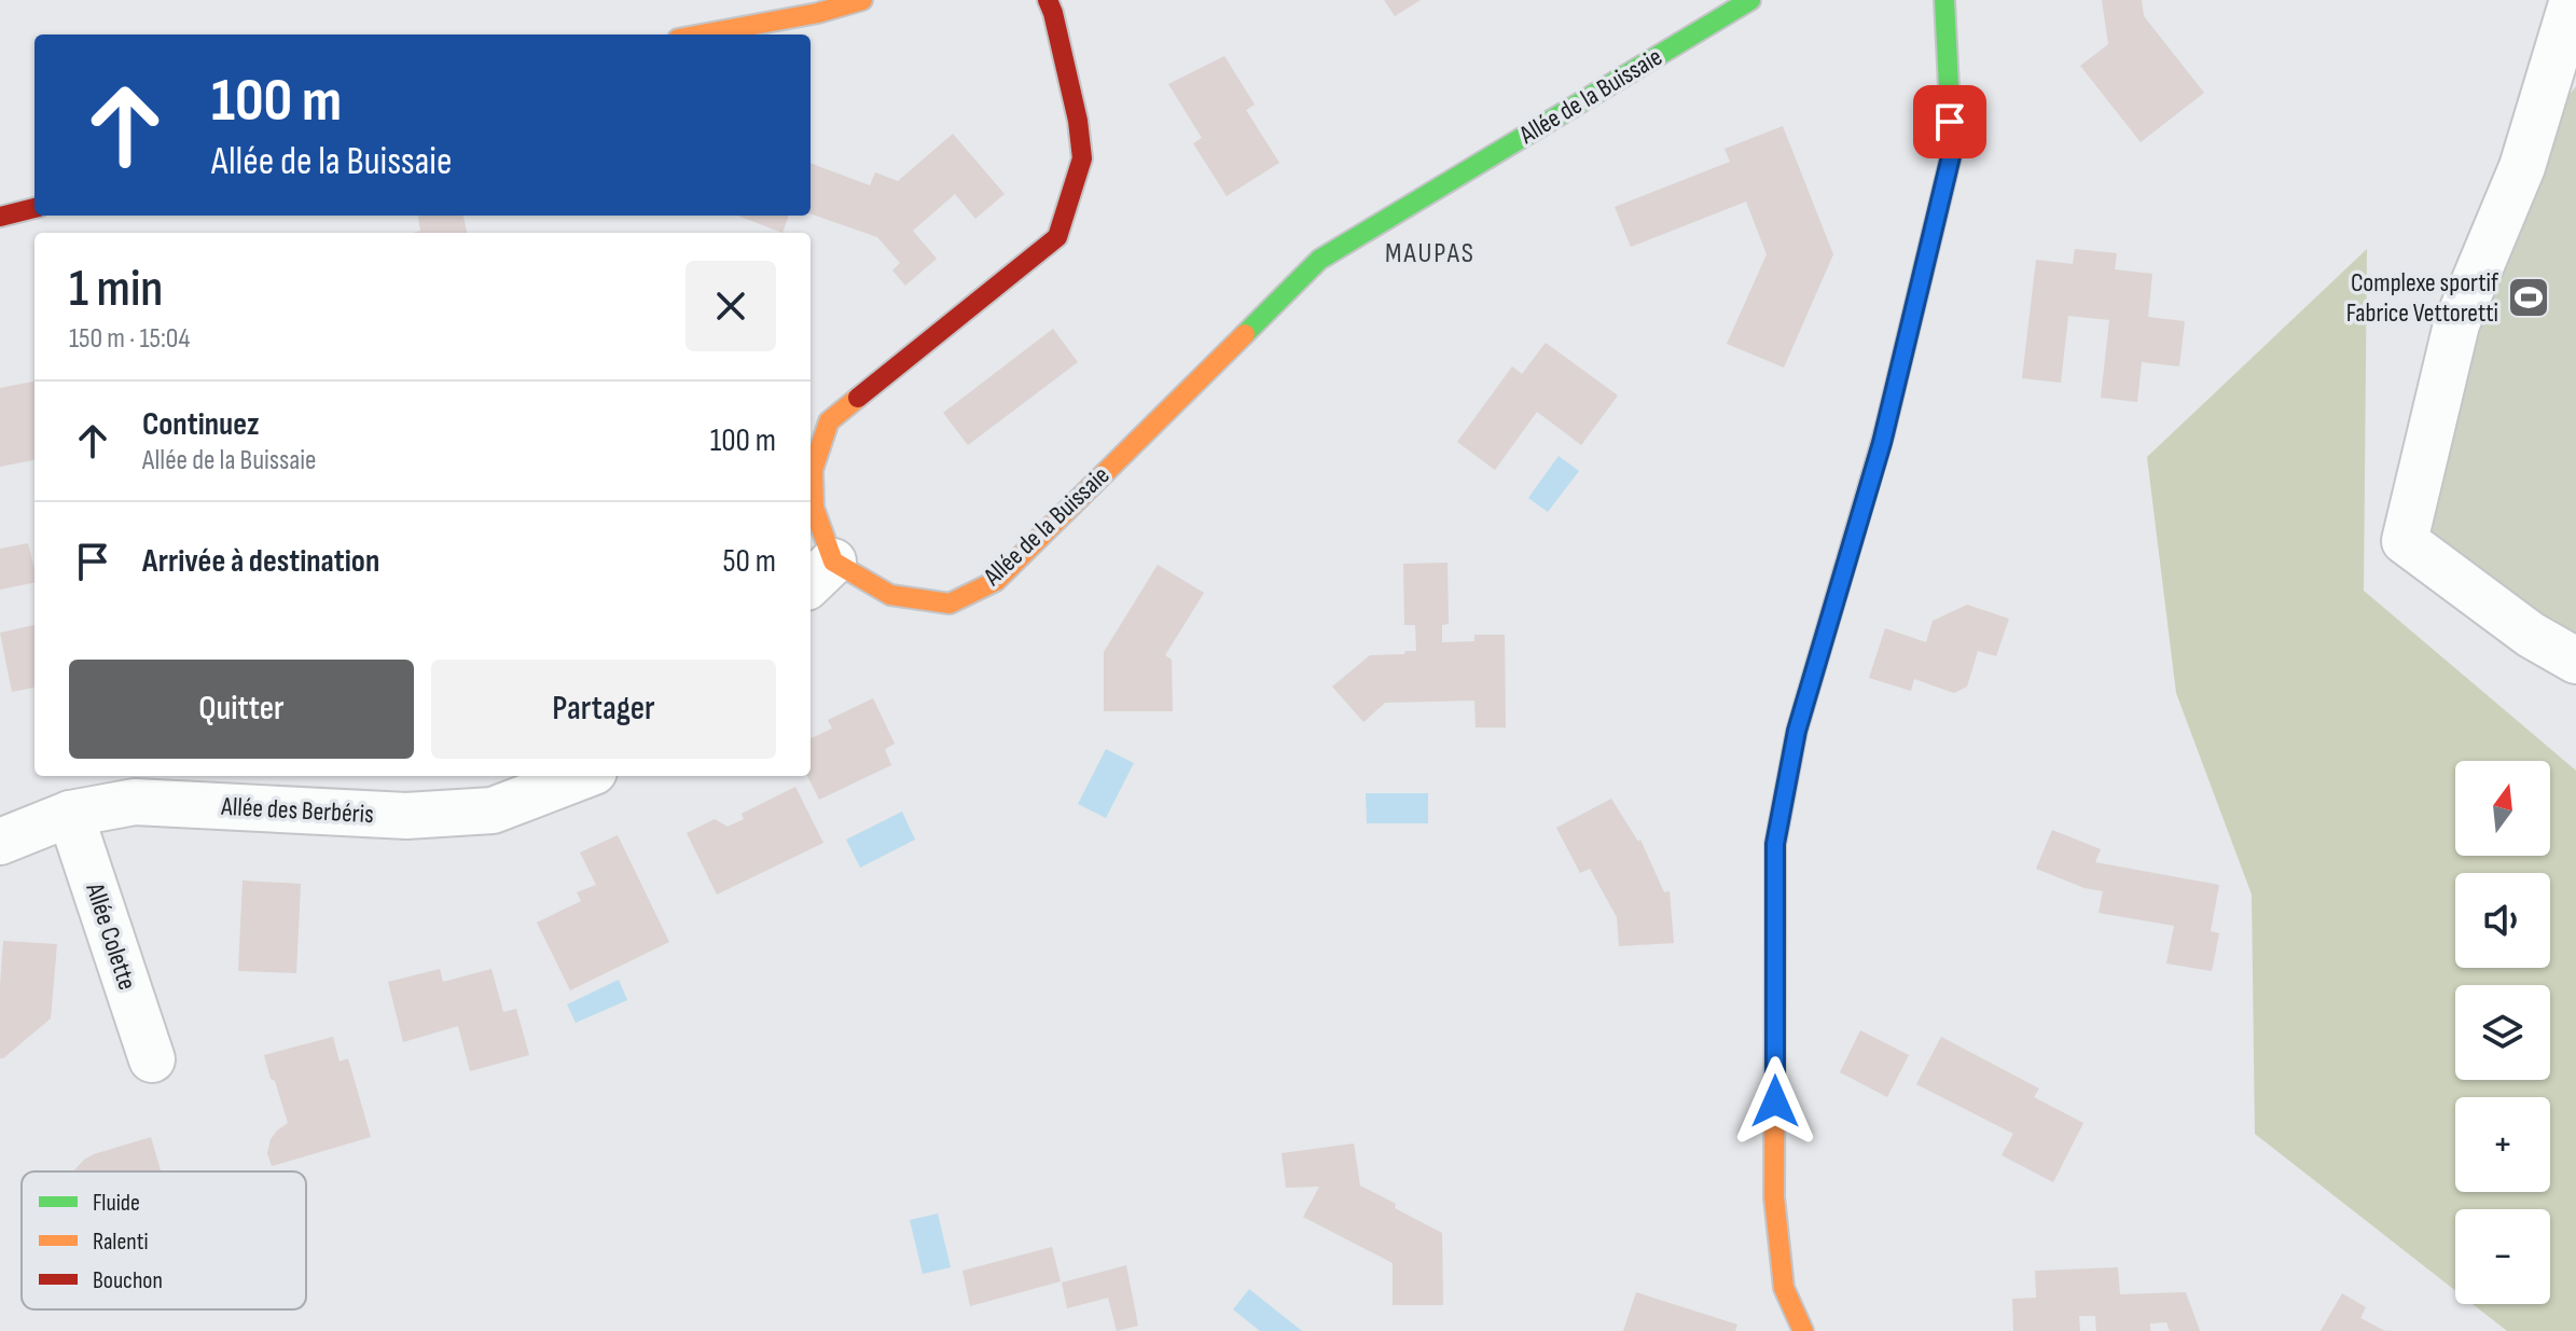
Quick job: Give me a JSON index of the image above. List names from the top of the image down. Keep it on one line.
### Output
{"streets":{"street":["Allée de la Buissaie","Allée des Berbéris","Allée Colette"]},"crossings":[["Allée des Berbéris","Allée Colette"]],"districts":["MAUPAS"],"places":{"sports":["Complexe sportif Fabrice Vettoretti"]},"legend":["Fluide","Ralenti","Bouchon"],"north":"top","page":{"turn":["100 m","Allée de la Buissaie"],"heading":["1 min","150 m · 15:04"],"list":[{"name":"Continuez","note":"Allée de la Buissaie","value":"100 m"},{"name":"Arrivée à destination","value":"50 m"}],"buttons":["Quitter","Partager"],"map_buttons":["+","−"]}}
